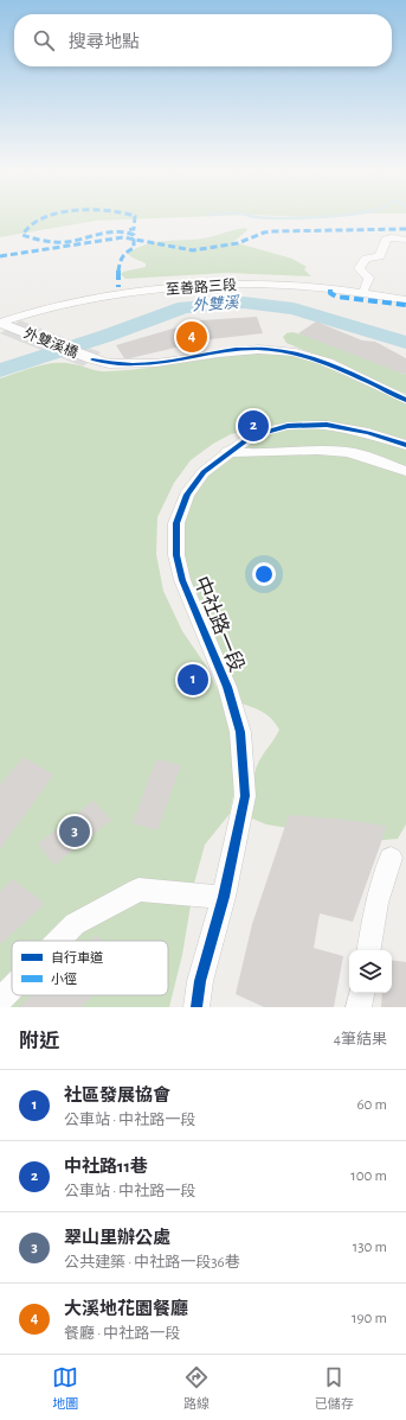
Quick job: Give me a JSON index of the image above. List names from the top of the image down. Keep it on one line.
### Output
{"streets":{"street":["至善路三段","外雙溪橋","中社路一段"]},"crossings":[["至善路三段","外雙溪橋"]],"water":["外雙溪"],"legend":["自行車道","小徑"],"page":{"search":"搜尋地點","pins":["4","2","1","3"],"heading":["附近","4筆結果"],"list":[{"mark":"1","name":"社區發展協會","note":"公車站 · 中社路一段","value":"60 m"},{"mark":"2","name":"中社路11巷","note":"公車站 · 中社路一段","value":"100 m"},{"mark":"3","name":"翠山里辦公處","note":"公共建築 · 中社路一段36巷","value":"130 m"},{"mark":"4","name":"大溪地花園餐廳","note":"餐廳 · 中社路一段","value":"190 m"}],"nav":["地圖","路線","已儲存"]}}
